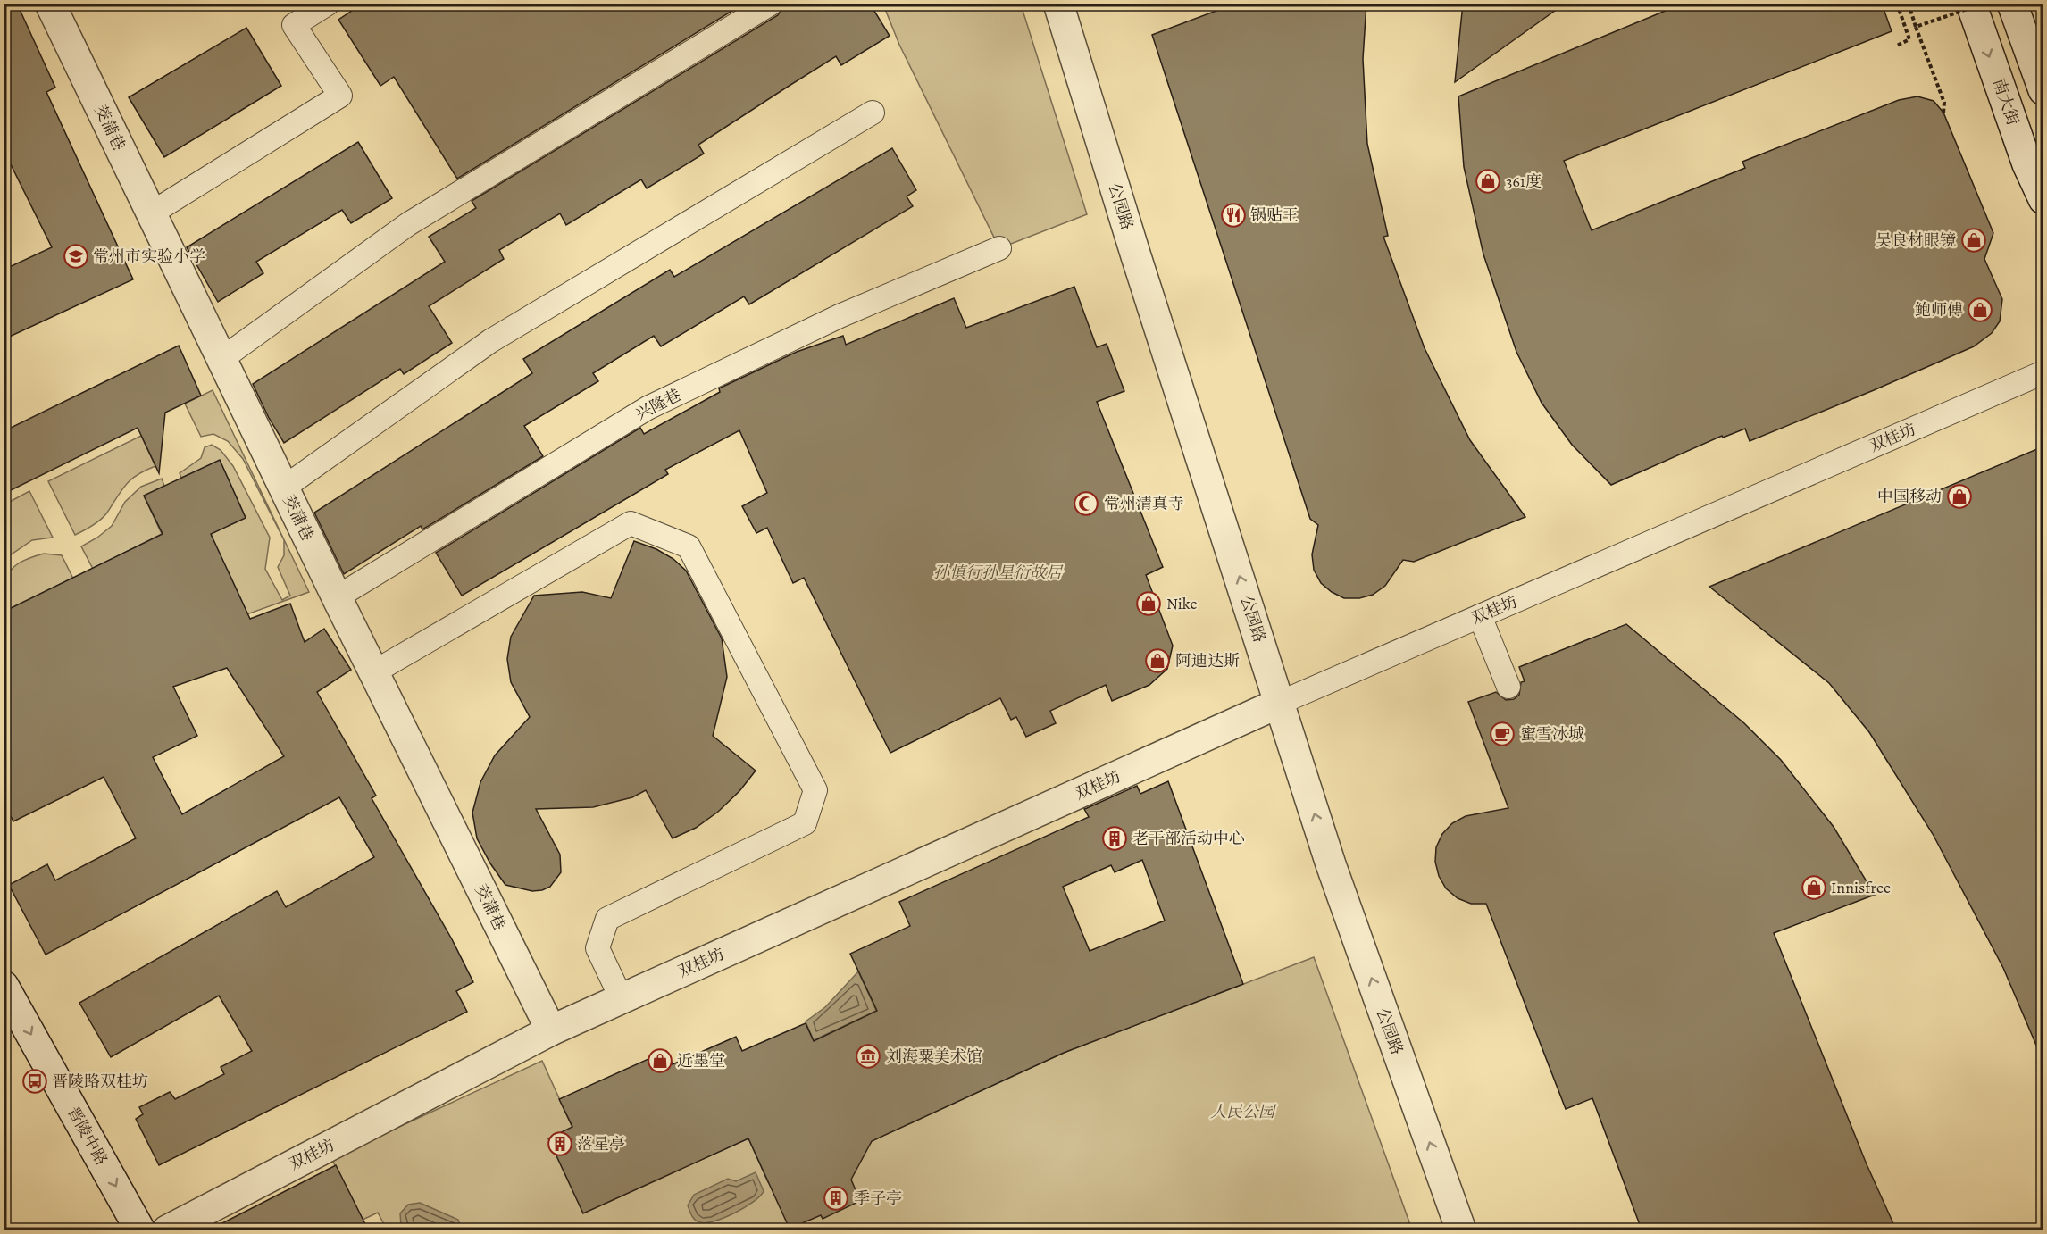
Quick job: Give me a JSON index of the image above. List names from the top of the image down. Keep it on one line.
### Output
{"streets":{"street":["南大街","茭蒲巷","公园路","双桂坊","晋陵中路"],"lane":["兴隆巷"]},"crossings":[["茭蒲巷","兴隆巷"],["茭蒲巷","双桂坊"],["公园路","双桂坊"]],"one_way":["公园路","晋陵中路"],"parks":["孙慎行孙星衍故居","人民公园"],"places":{"shop":["361度","吴良材眼镜","鲍师傅","中国移动","Nike","阿迪达斯","Innisfree","近墨堂"],"restaurant":["锅贴王"],"school or university":["常州市实验小学"],"mosque":["常州清真寺"],"cafe":["蜜雪冰城"],"building":["老干部活动中心","落星亭","季子亭"],"museum":["刘海粟美术馆"],"bus stop":["晋陵路双桂坊"]}}
